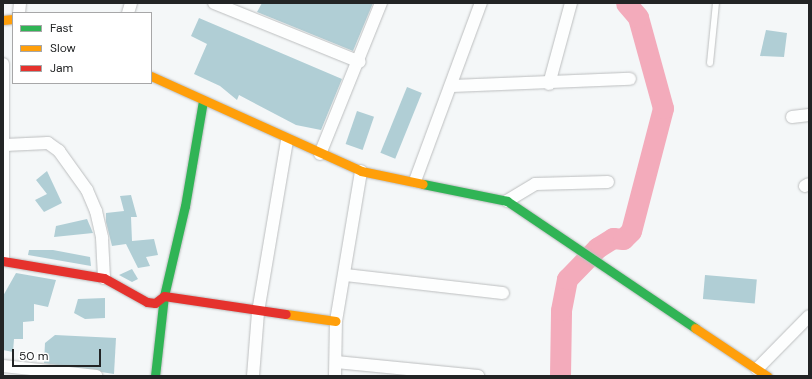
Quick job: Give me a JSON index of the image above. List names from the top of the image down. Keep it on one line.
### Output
{"legend":["Fast","Slow","Jam"],"scale_bar":"50 m"}
